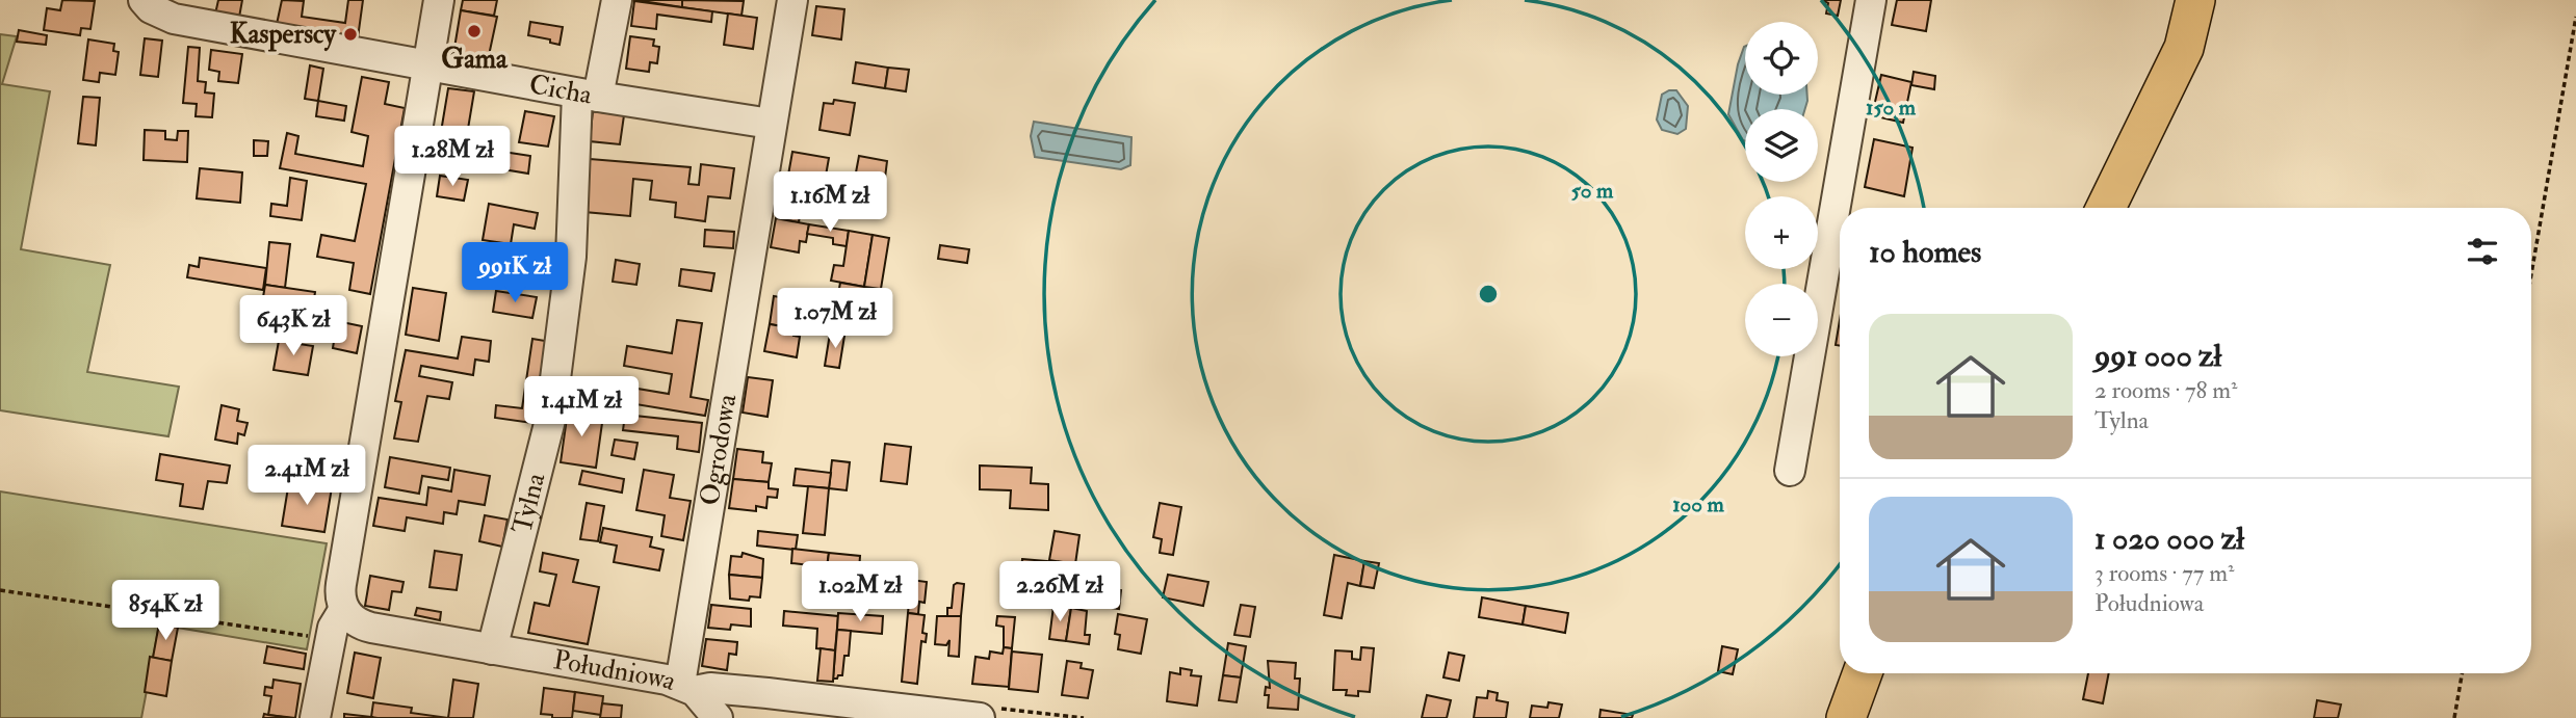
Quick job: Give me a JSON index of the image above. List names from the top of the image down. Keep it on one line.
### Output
{"streets":{"street":["Cicha","Ogrodowa","Tylna","Południowa"]},"crossings":[["Cicha","Ogrodowa"],["Cicha","Tylna"],["Ogrodowa","Południowa"],["Tylna","Południowa"]],"places":["Gama","Kasperscy"],"page":{"map_buttons":["+","−"],"price":["1.28M zł","1.16M zł","991K zł","1.07M zł","643K zł","1.41M zł","2.41M zł","1.02M zł","2.26M zł","854K zł"],"heading":"10 homes","list":[{"name":"991 000 zł","note":"2 rooms · 78 m² · Tylna"},{"name":"1 020 000 zł","note":"3 rooms · 77 m² · Południowa"}]},"rings":["150 m","50 m","100 m"]}
